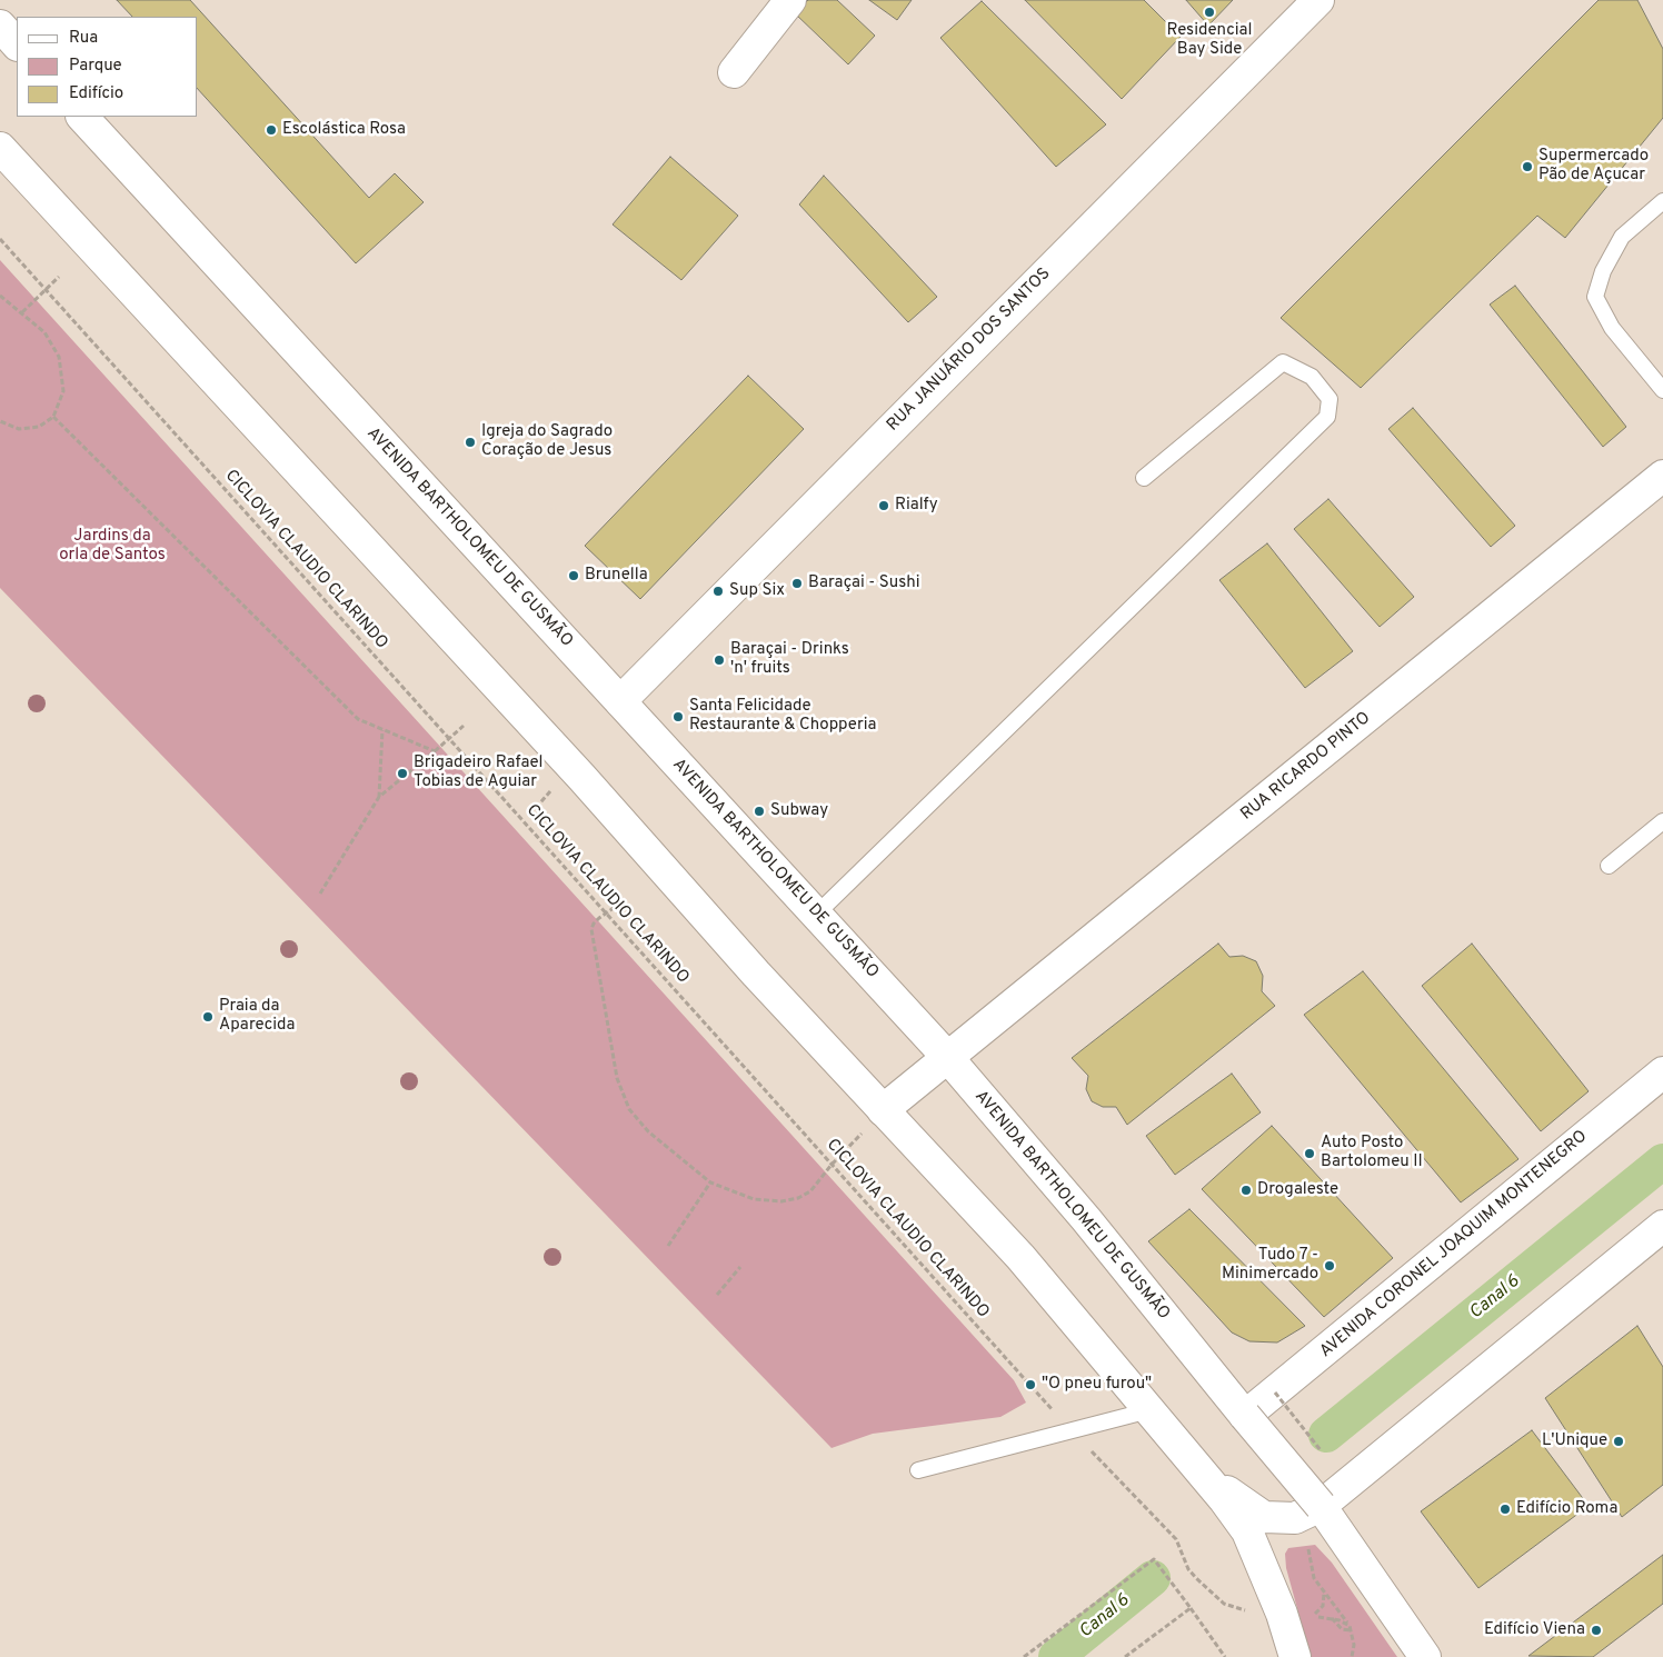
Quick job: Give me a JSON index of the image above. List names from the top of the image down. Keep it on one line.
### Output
{"streets":{"main road":["RUA JANUÁRIO DOS SANTOS","AVENIDA BARTHOLOMEU DE GUSMÃO","RUA RICARDO PINTO","AVENIDA CORONEL JOAQUIM MONTENEGRO"],"path":["CICLOVIA CLAUDIO CLARINDO"]},"crossings":[["RUA JANUÁRIO DOS SANTOS","AVENIDA BARTHOLOMEU DE GUSMÃO"],["AVENIDA BARTHOLOMEU DE GUSMÃO","RUA RICARDO PINTO"],["AVENIDA BARTHOLOMEU DE GUSMÃO","AVENIDA CORONEL JOAQUIM MONTENEGRO"]],"water":["Canal 6"],"parks":["Jardins da orla de Santos"],"places":["Residencial Bay Side","Escolástica Rosa","Supermercado Pão de Açucar","Igreja do Sagrado Coração de Jesus","Rialfy","Brunella","Baraçai - Sushi","Sup Six","Baraçai - Drinks 'n' fruits","Santa Felicidade Restaurante & Chopperia","Brigadeiro Rafael Tobias de Aguiar","Subway","Praia da Aparecida","Auto Posto Bartolomeu II","Drogaleste","Tudo 7 - Minimercado","\"O pneu furou\"","L'Unique","Edifício Roma","Edifício Viena"],"legend":["Rua","Parque","Edifício"]}
